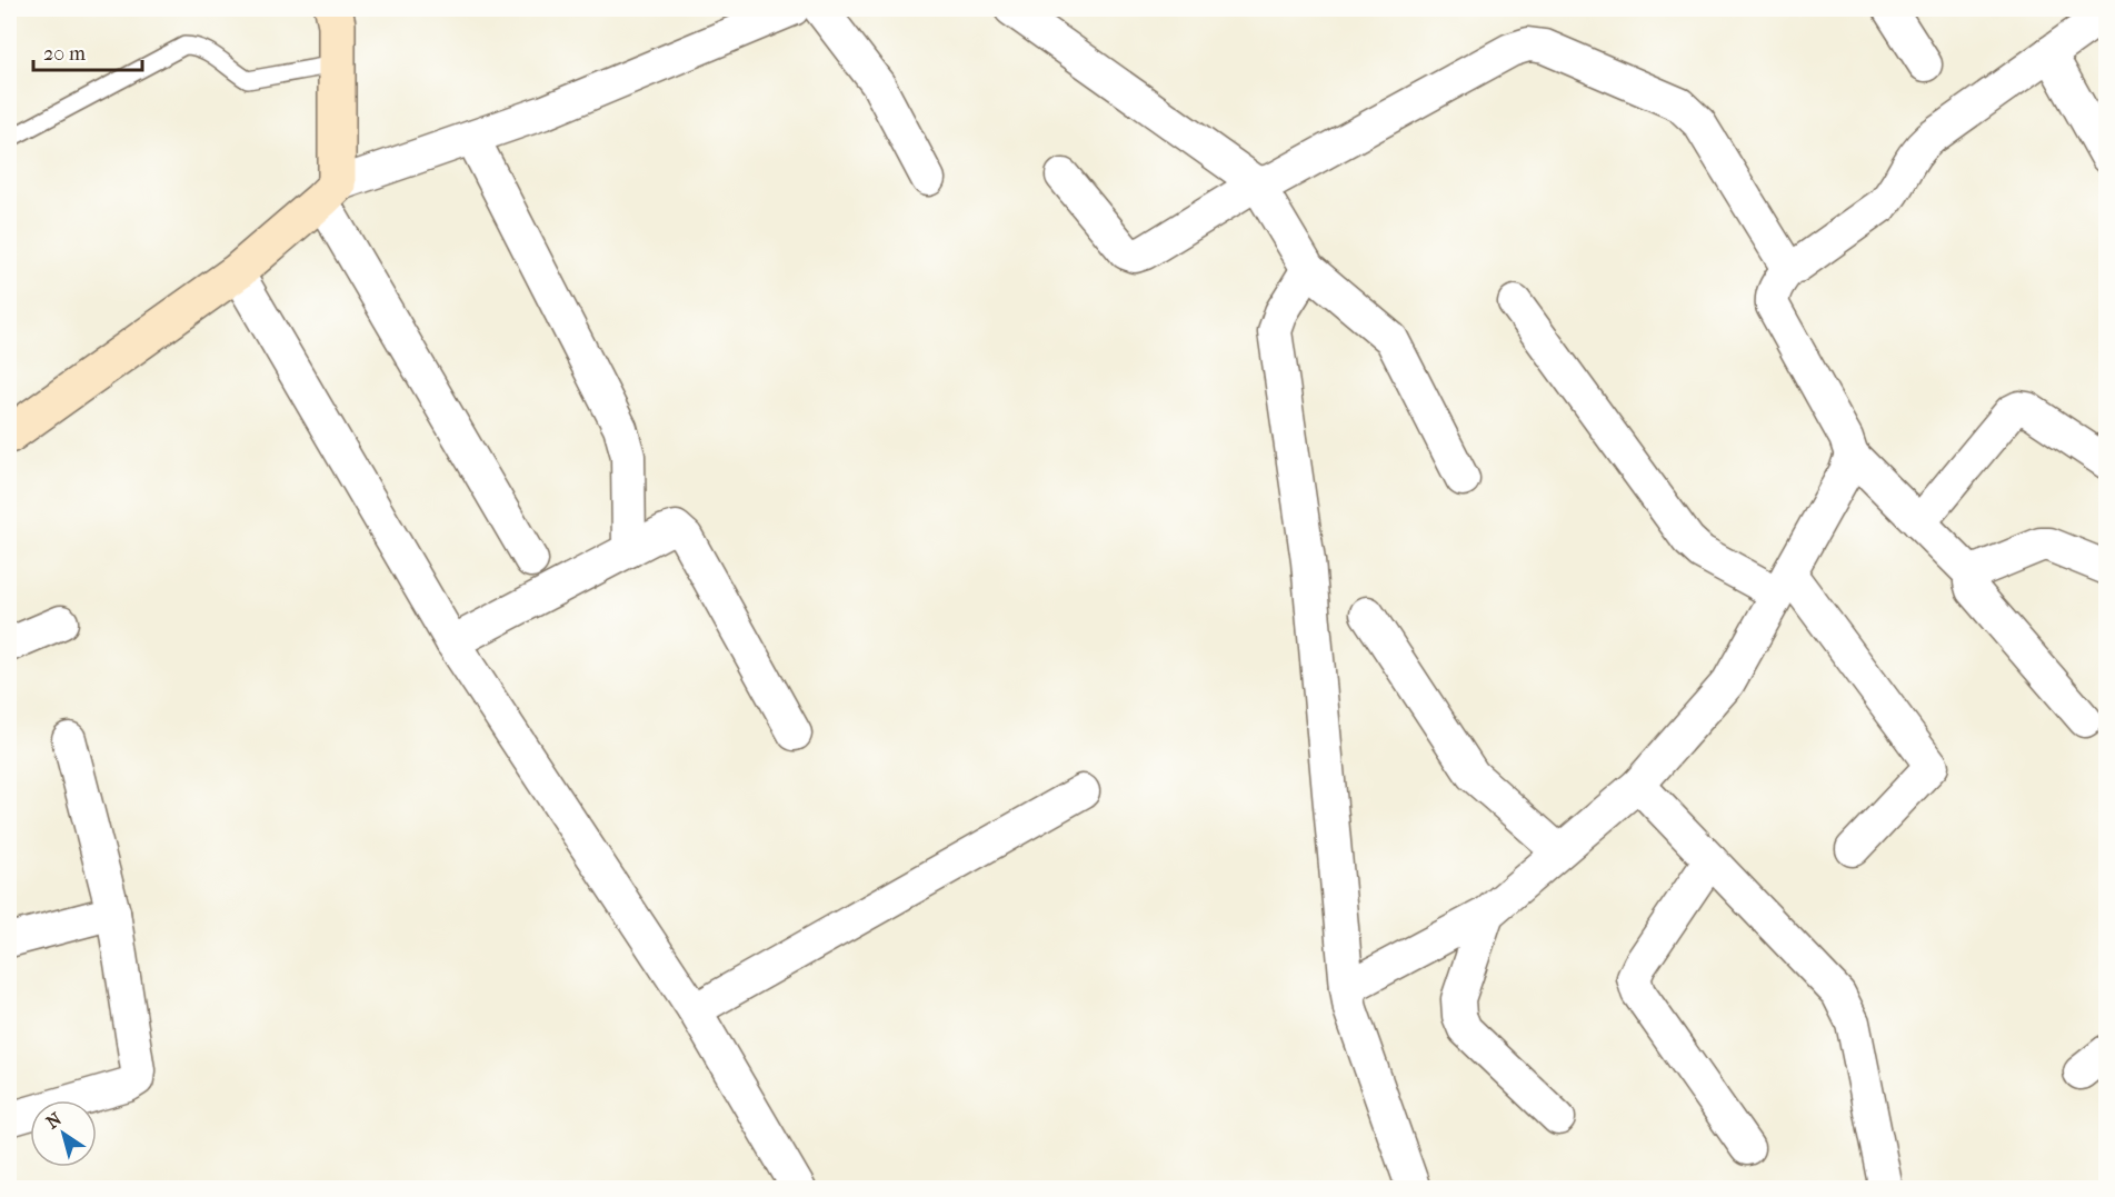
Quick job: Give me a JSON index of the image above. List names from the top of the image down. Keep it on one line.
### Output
{"scale_bar":"20 m","north":"top left"}
